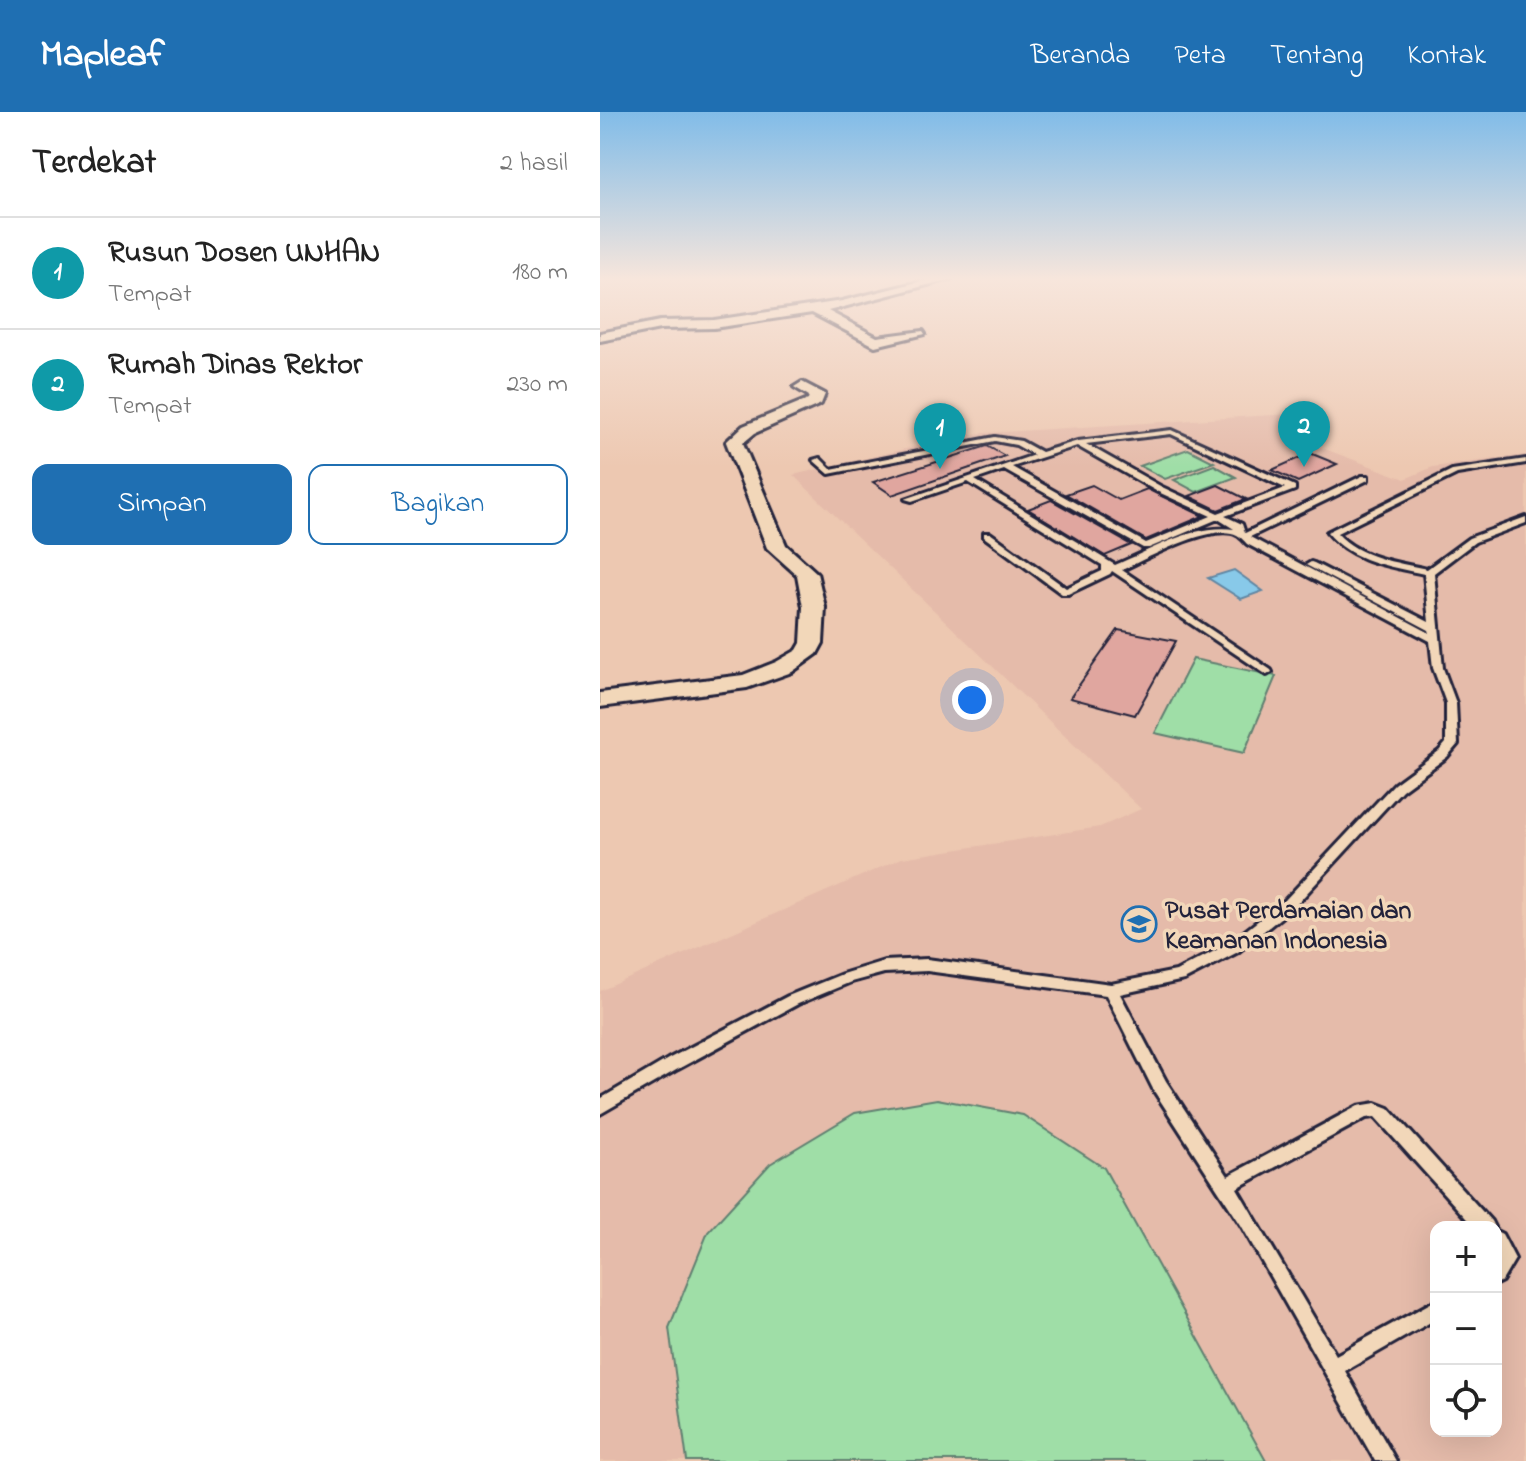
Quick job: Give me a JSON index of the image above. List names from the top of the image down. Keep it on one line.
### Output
{"places":{"school or university":["Pusat Perdamaian dan Keamanan Indonesia"]},"page":{"header":"Mapleaf","nav":["Beranda","Peta","Tentang","Kontak"],"heading":["Terdekat","2 hasil"],"list":[{"mark":"1","name":"Rusun Dosen UNHAN","note":"Tempat","value":"180 m"},{"mark":"2","name":"Rumah Dinas Rektor","note":"Tempat","value":"230 m"}],"pins":["2","1"],"buttons":["Simpan","Bagikan"],"map_buttons":["+","−"]}}
